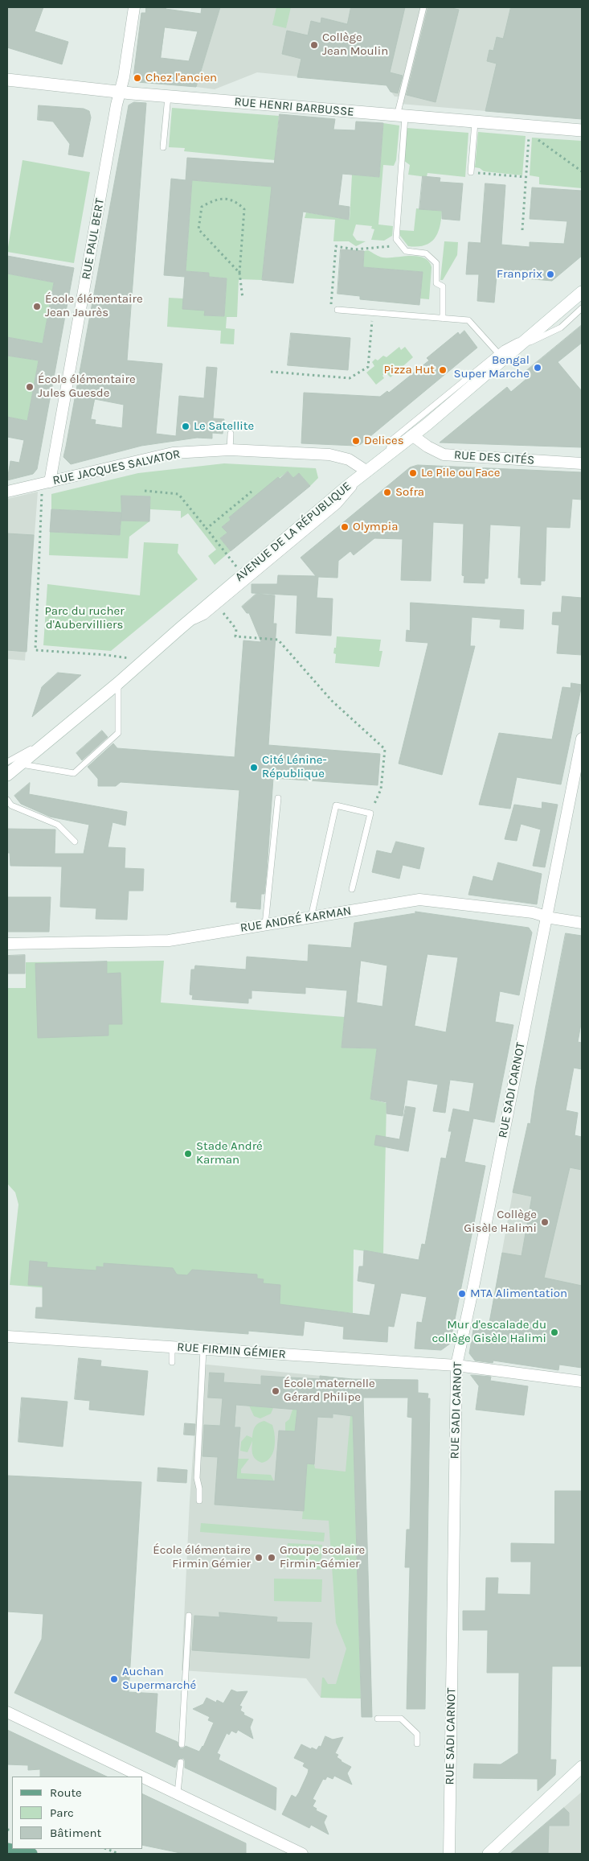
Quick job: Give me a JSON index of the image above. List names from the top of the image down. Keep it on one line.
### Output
{"streets":{"main road":["RUE HENRI BARBUSSE","AVENUE DE LA RÉPUBLIQUE"],"street":["RUE PAUL BERT","RUE DES CITÉS","RUE JACQUES SALVATOR","RUE ANDRÉ KARMAN","RUE SADI CARNOT","RUE FIRMIN GÉMIER"]},"crossings":[["RUE HENRI BARBUSSE","RUE PAUL BERT"],["RUE PAUL BERT","RUE JACQUES SALVATOR"],["RUE DES CITÉS","AVENUE DE LA RÉPUBLIQUE"],["RUE JACQUES SALVATOR","AVENUE DE LA RÉPUBLIQUE"],["RUE ANDRÉ KARMAN","RUE SADI CARNOT"],["RUE SADI CARNOT","RUE FIRMIN GÉMIER"]],"parks":["Parc du rucher d'Aubervilliers"],"places":["Collège Jean Moulin","Chez l'ancien","Franprix","École élémentaire Jean Jaurès","Bengal Super Marche","Pizza Hut","École élémentaire Jules Guesde","Le Satellite","Delices","Le Pile ou Face","Sofra","Olympia","Cité Lénine- République","Stade André Karman","Collège Gisèle Halimi","MTA Alimentation","Mur d'escalade du collège Gisèle Halimi","École maternelle Gérard Philipe","École élémentaire Firmin Gémier","Groupe scolaire Firmin-Gémier","Auchan Supermarché"],"legend":["Route","Parc","Bâtiment"]}
